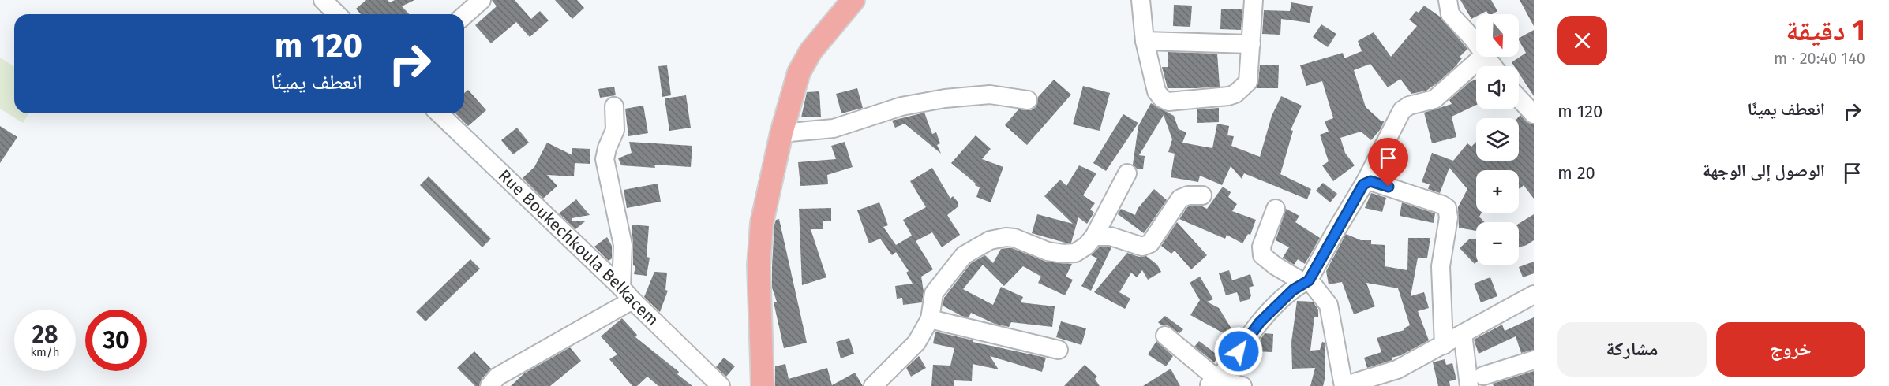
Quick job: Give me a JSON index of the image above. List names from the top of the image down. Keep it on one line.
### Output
{"streets":{"street":["Rue Boukechkoula Belkacem"]},"north":"bottom","page":{"heading":["1 دقيقة","140 m · 20:40"],"map_buttons":["+","−"],"turn":["120 m","انعطف يمينًا"],"list":[{"name":"انعطف يمينًا","value":"120 m"},{"name":"الوصول إلى الوجهة","value":"20 m"}],"speed":"28 km/h","limit":"30","buttons":["خروج","مشاركة"]}}
